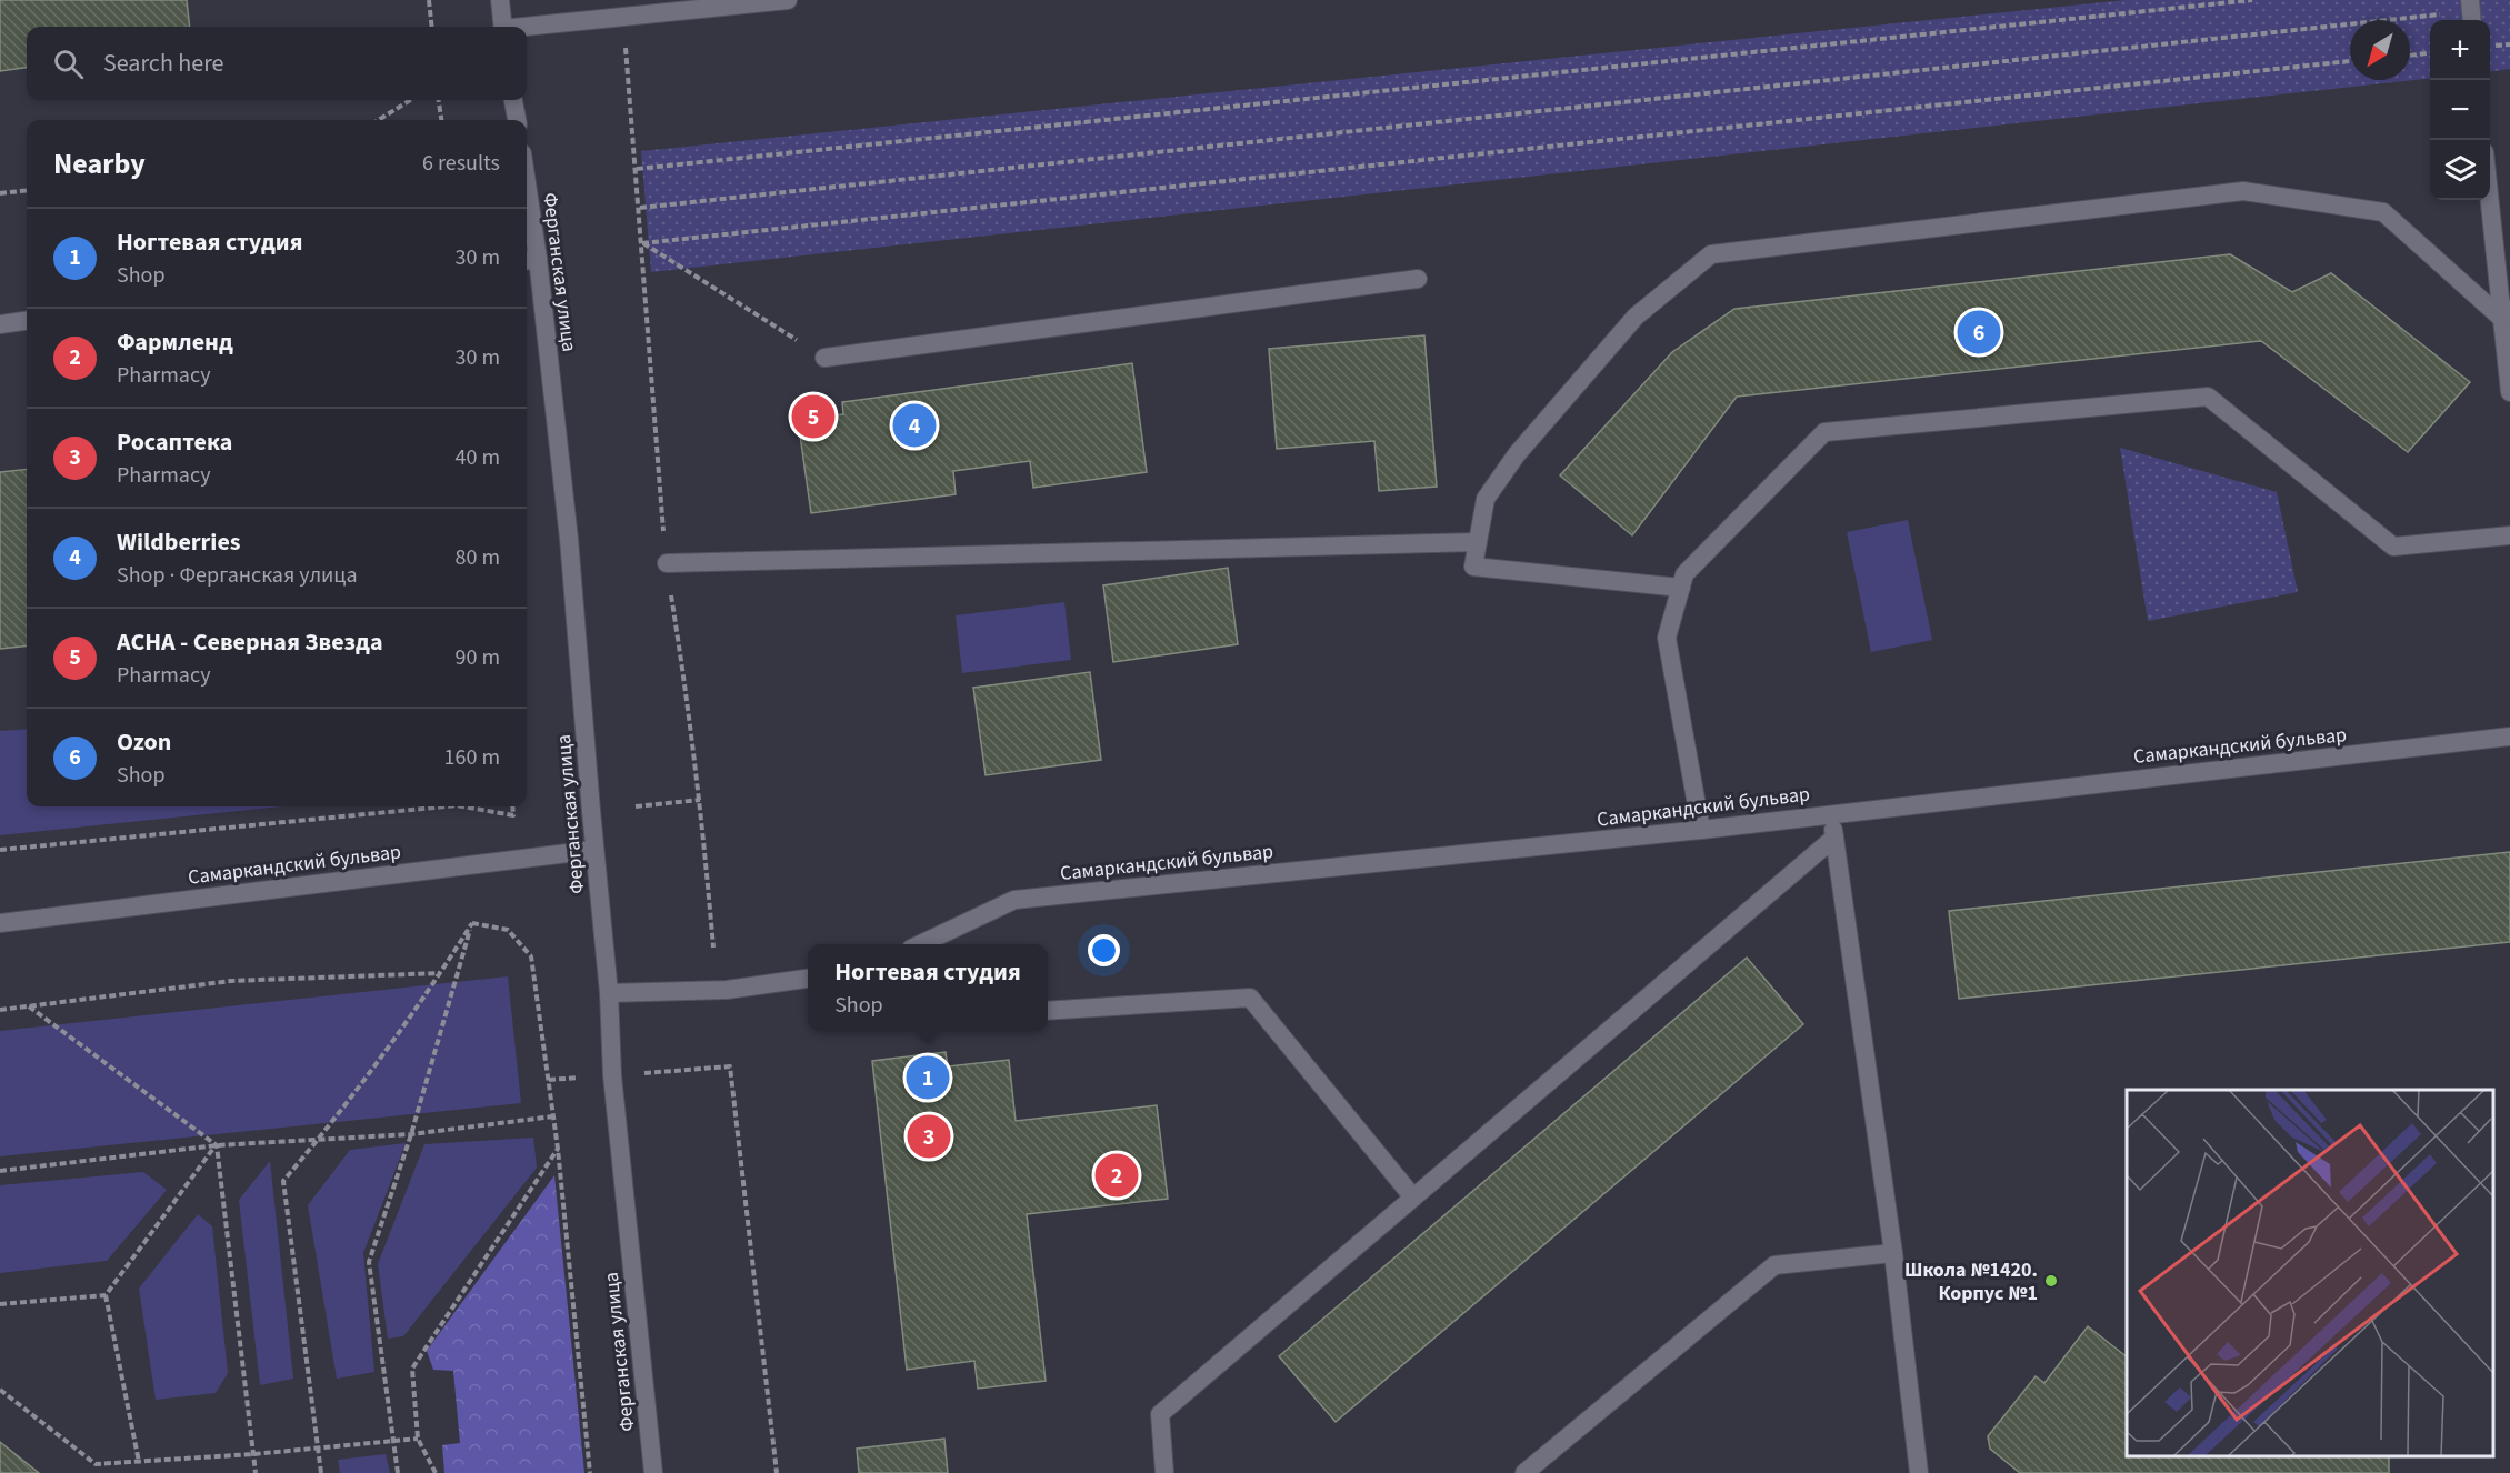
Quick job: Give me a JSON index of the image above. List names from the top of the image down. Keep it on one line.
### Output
{"streets":{"street":["Ферганская улица","Самаркандский бульвар"]},"crossings":[["Ферганская улица","Самаркандский бульвар"]],"places":["Школа №1420. Корпус №1"],"north":"bottom left","page":{"map_buttons":["+","−"],"search":"Search here","heading":["Nearby","6 results"],"list":[{"mark":"1","name":"Ногтевая студия","note":"Shop","value":"30 m"},{"mark":"2","name":"Фармленд","note":"Pharmacy","value":"30 m"},{"mark":"3","name":"Росаптека","note":"Pharmacy","value":"40 m"},{"mark":"4","name":"Wildberries","note":"Shop · Ферганская улица","value":"80 m"},{"mark":"5","name":"АСНА - Северная Звезда","note":"Pharmacy","value":"90 m"},{"mark":"6","name":"Ozon","note":"Shop","value":"160 m"}],"pins":["6","5","4","1","3","2"],"popup":["Ногтевая студия","Shop"]}}
